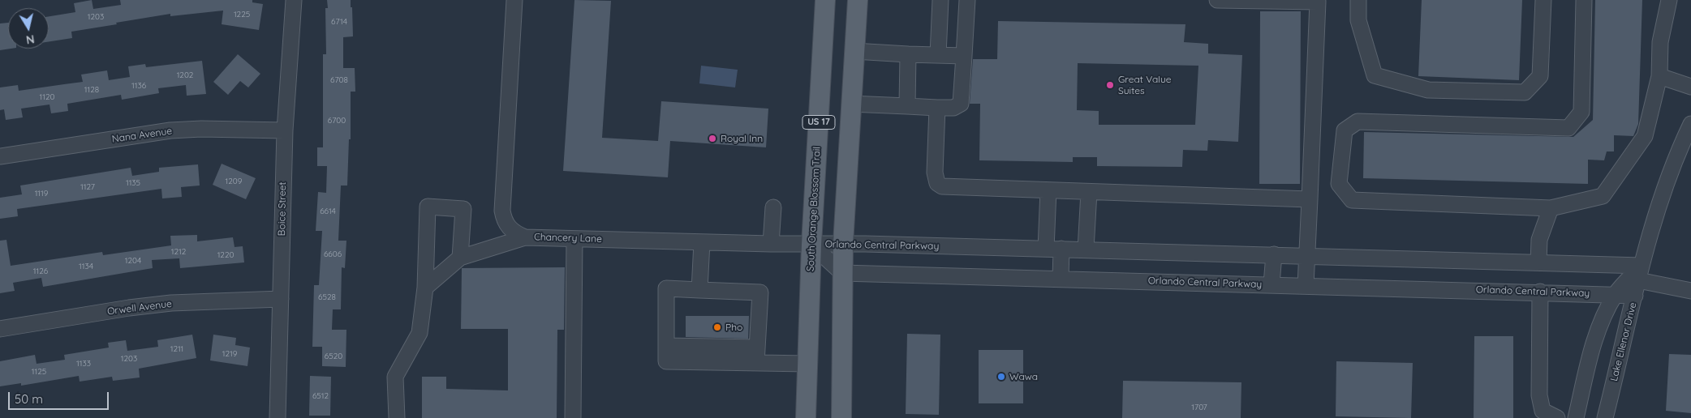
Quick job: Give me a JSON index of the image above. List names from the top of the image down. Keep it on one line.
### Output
{"streets":{"main road":["US 17","South Orange Blossom Trail"],"street":["Nana Avenue","Boice Street","Chancery Lane","Orlando Central Parkway","Orwell Avenue","Lake Ellenor Drive"]},"crossings":[["US 17","Orlando Central Parkway"],["Nana Avenue","Boice Street"],["Boice Street","Orwell Avenue"],["South Orange Blossom Trail","Chancery Lane"],["South Orange Blossom Trail","Orlando Central Parkway"],["Chancery Lane","Orlando Central Parkway"],["Orlando Central Parkway","Lake Ellenor Drive"]],"places":["Great Value Suites","Royal Inn","Pho","Wawa"],"house_numbers":["1225","1203","6714","1202","6708","1136","1128","1120","6700","1209","1135","1127","1119","6614","1212","6606","1220","1204","1134","1126","6528","1211","1219","6520","1203","1133","1125","6512","1707"],"scale_bar":"50 m","north":"bottom"}
